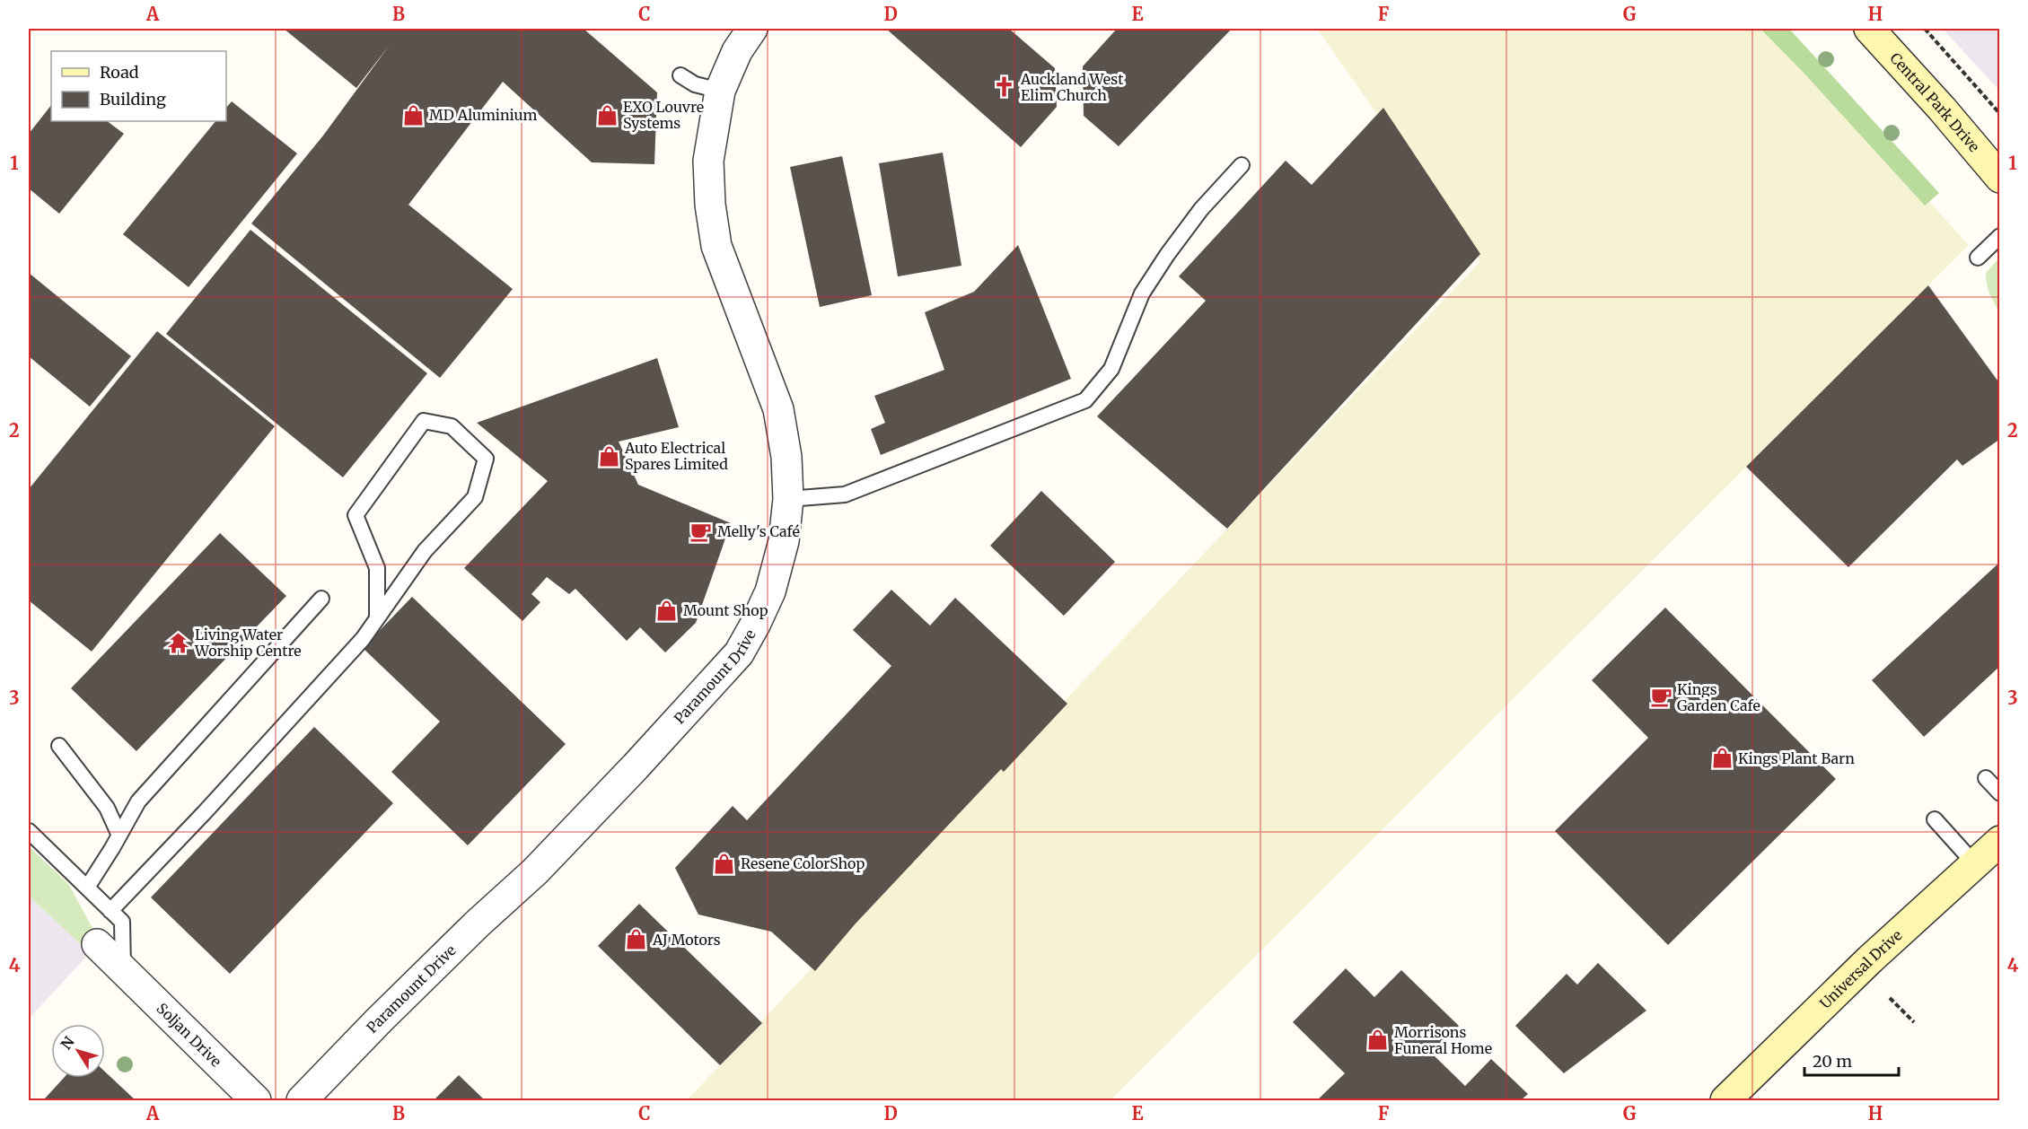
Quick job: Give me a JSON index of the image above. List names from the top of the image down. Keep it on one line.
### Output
{"streets":{"main road":["Central Park Drive","Universal Drive"],"street":["Paramount Drive","Soljan Drive"]},"places":{"church":["Auckland West Elim Church"],"shop":["MD Aluminium","EXO Louvre Systems","Auto Electrical Spares Limited","Mount Shop","Kings Plant Barn","Resene ColorShop","AJ Motors","Morrisons Funeral Home"],"cafe":["Melly's Café","Kings Garden Cafe"],"temple":["Living Water Worship Centre"]},"legend":["Road","Building"],"scale_bar":"20 m","north":"top left","grid":{"columns":["A","B","C","D","E","F","G","H"],"rows":["1","2","3","4"]}}
